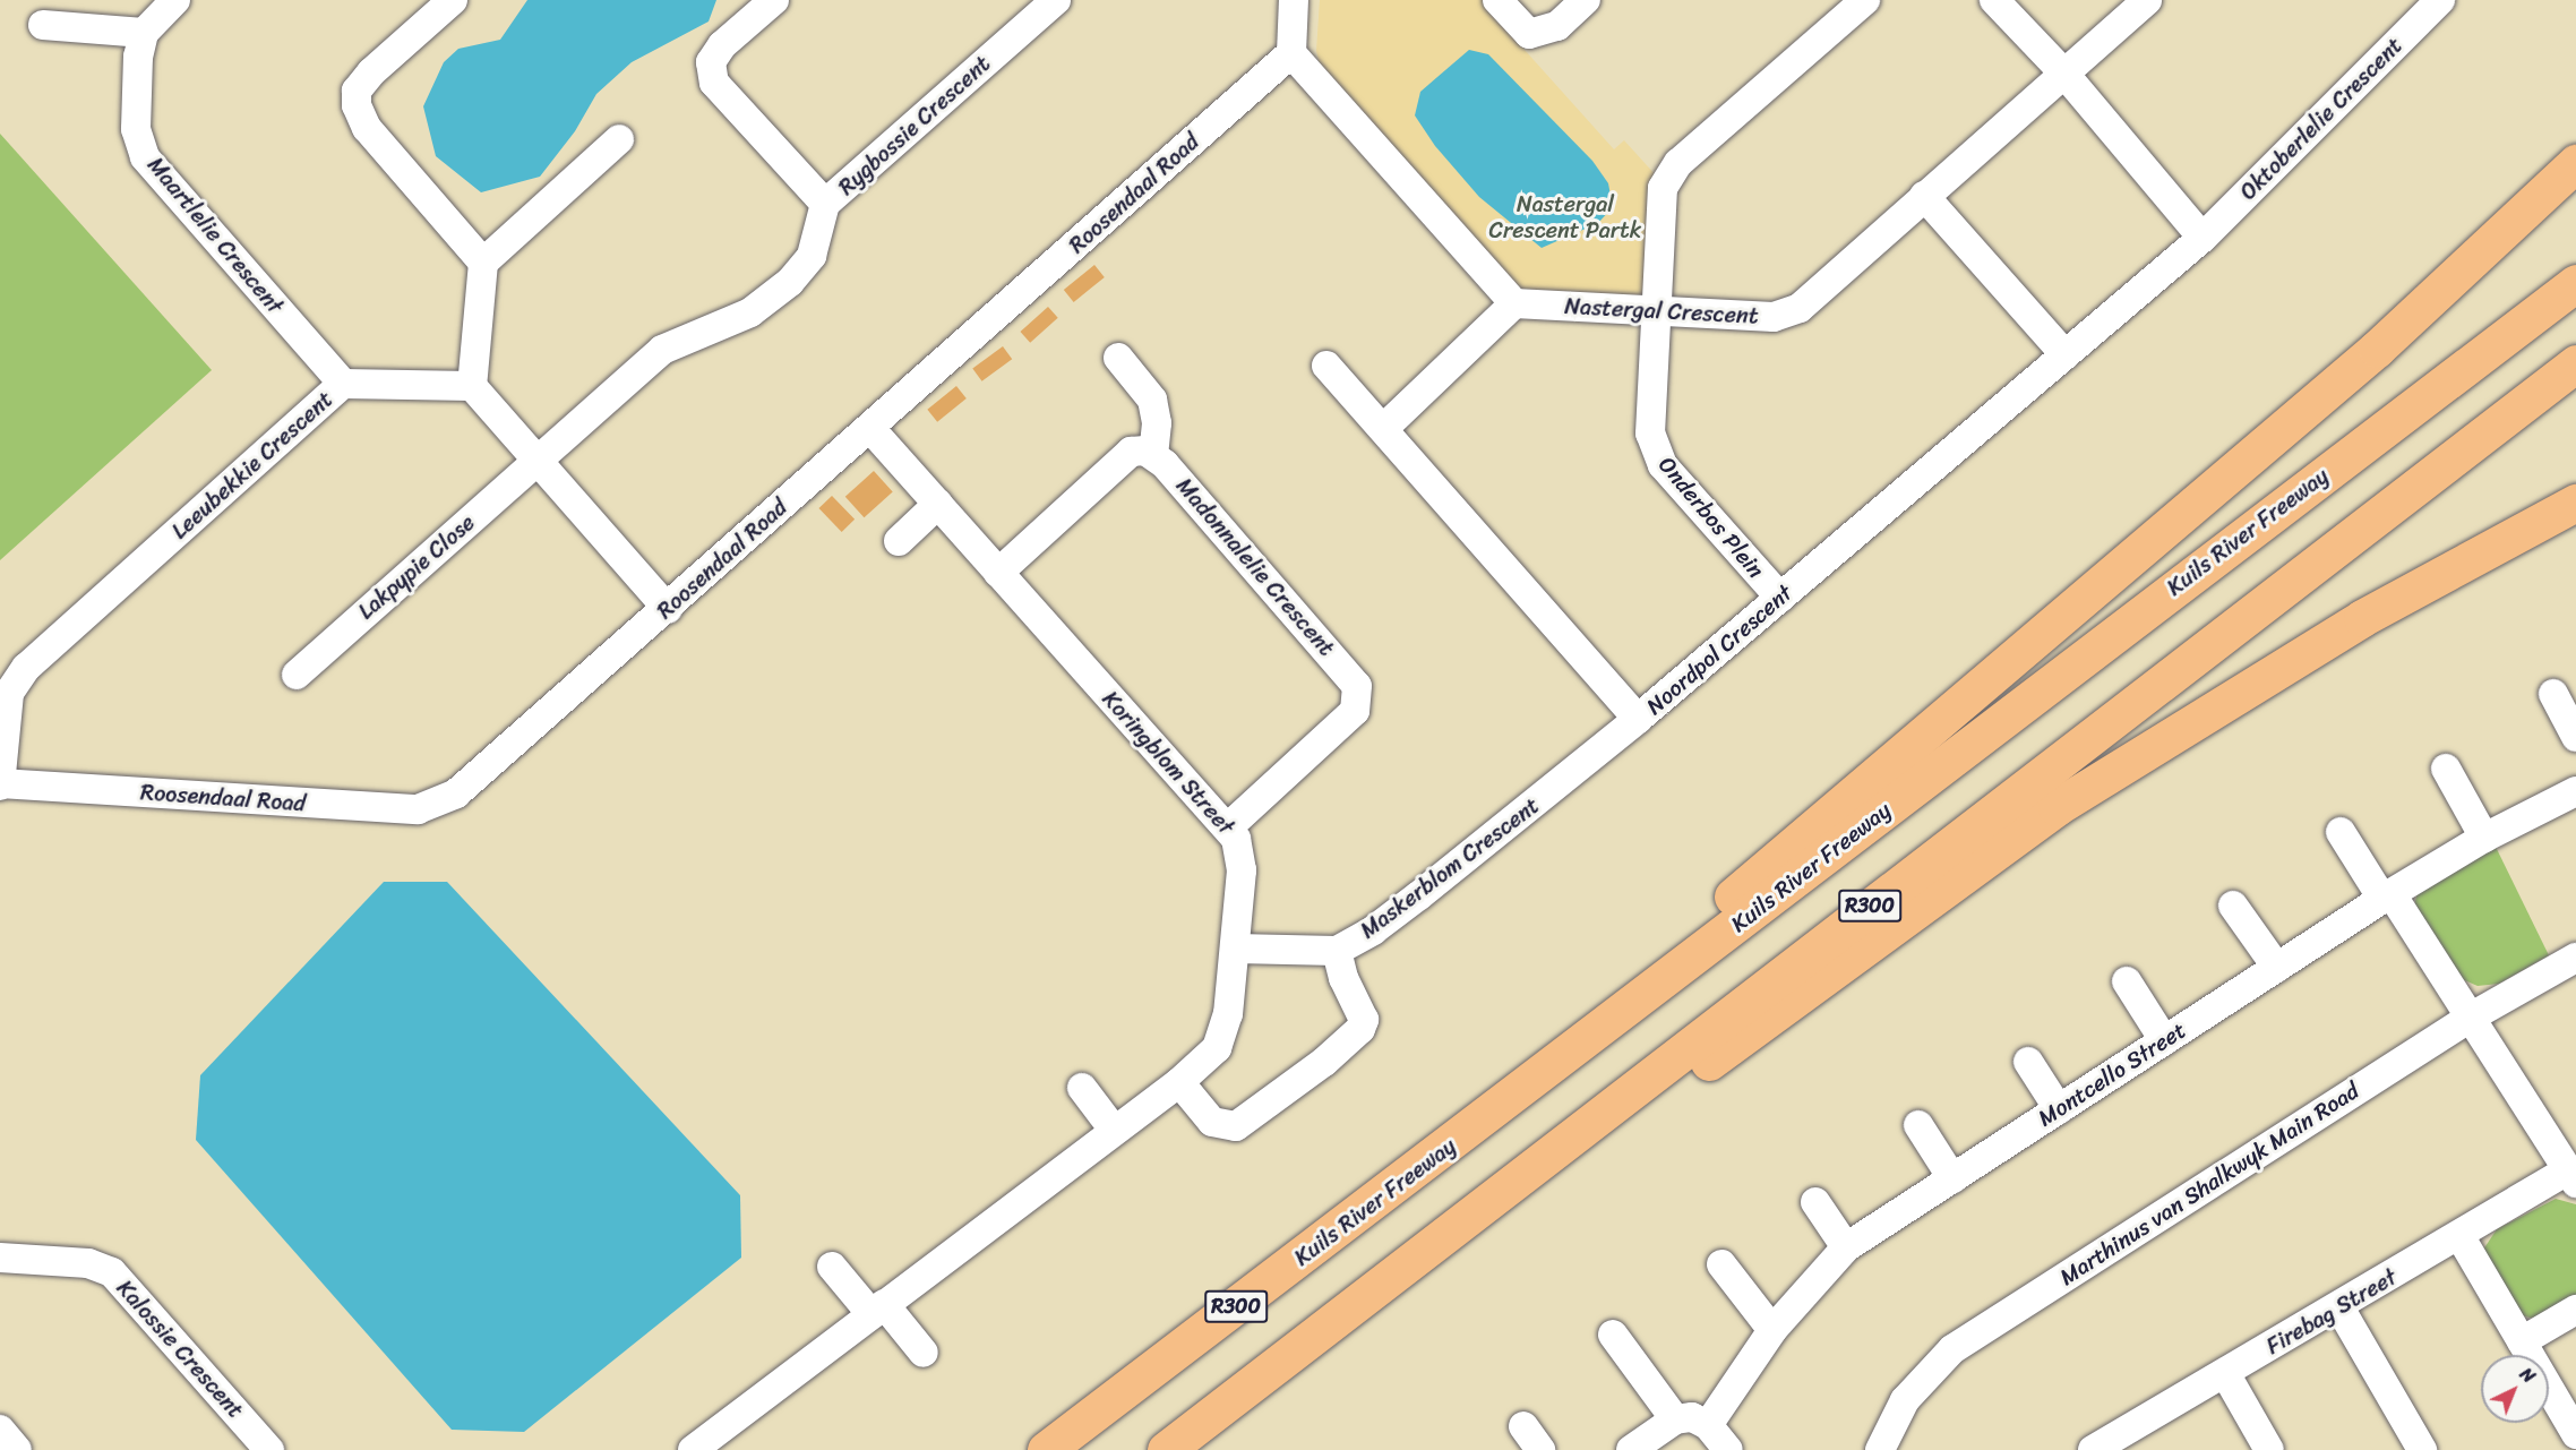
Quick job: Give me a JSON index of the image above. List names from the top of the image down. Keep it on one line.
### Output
{"streets":{"highway":["Kuils River Freeway","R300"],"street":["Oktoberlelie Crescent","Rygbossie Crescent","Roosendaal Road","Maartlelie Crescent","Nastergal Crescent","Leeubekkie Crescent","Onderbos Plein","Lakpypie Close","Madonnalelie Crescent","Noordpol Crescent","Koringblom Street","Maskerblom Crescent","Montcello Street","Marthinus van Shalkwyk Main Road","Firebag Street","Kalossie Crescent"]},"crossings":[["Oktoberlelie Crescent","Noordpol Crescent"],["Rygbossie Crescent","Lakpypie Close"],["Roosendaal Road","Leeubekkie Crescent"],["Roosendaal Road","Koringblom Street"],["Maartlelie Crescent","Leeubekkie Crescent"],["Nastergal Crescent","Onderbos Plein"],["Onderbos Plein","Noordpol Crescent"],["Madonnalelie Crescent","Koringblom Street"],["Noordpol Crescent","Maskerblom Crescent"],["Koringblom Street","Maskerblom Crescent"]],"parks":["Nastergal Crescent Partk"],"north":"top right"}
